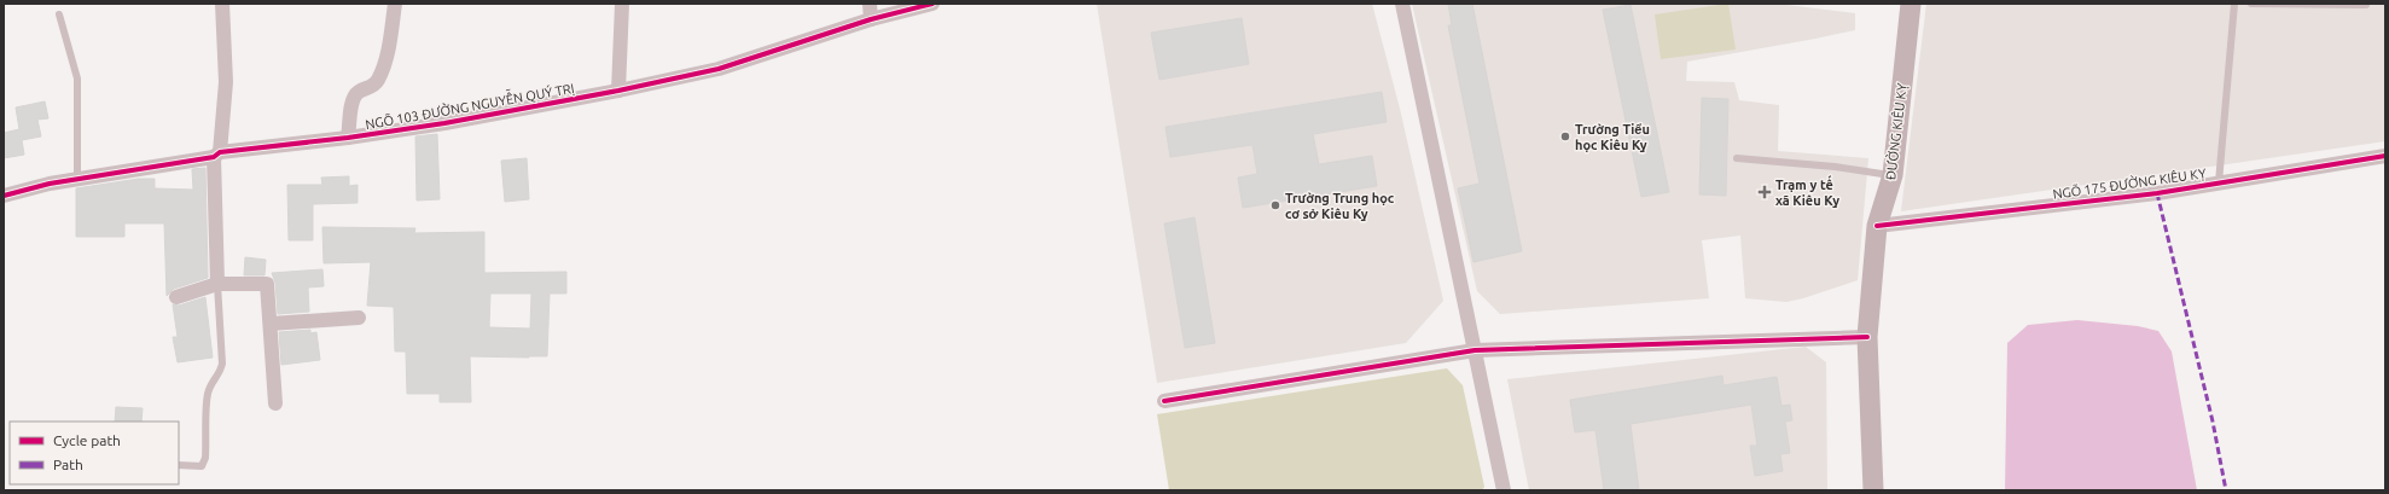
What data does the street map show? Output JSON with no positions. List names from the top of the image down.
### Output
{
  "streets": {
    "main road": ["ĐƯỜNG KIÊU KỴ"],
    "street": ["NGÕ 103 ĐƯỜNG NGUYỄN QUÝ TRỊ", "NGÕ 175 ĐƯỜNG KIÊU KỴ"]
  },
  "crossings": [
    ["ĐƯỜNG KIÊU KỴ", "NGÕ 175 ĐƯỜNG KIÊU KỴ"]
  ],
  "places": {
    "other": ["Trường Tiểu học Kiêu Kỵ", "Trường Trung học cơ sở Kiêu Kỵ"],
    "health": ["Trạm y tế xã Kiêu Kỵ"]
  },
  "legend": ["Cycle path", "Path"]
}
